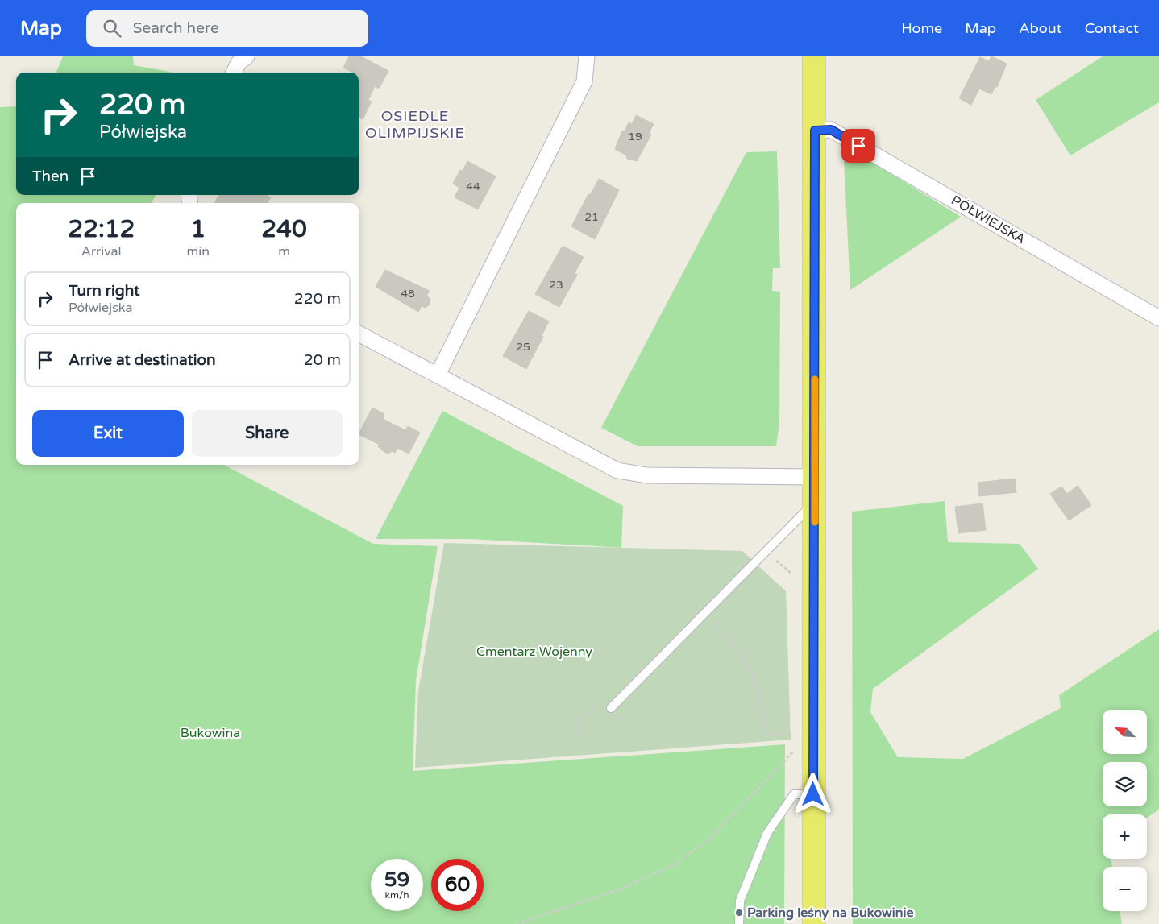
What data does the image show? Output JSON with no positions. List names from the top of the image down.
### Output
{
  "streets": {
    "street": ["PÓŁWIEJSKA"]
  },
  "districts": ["OSIEDLE OLIMPIJSKIE"],
  "parks": ["Cmentarz Wojenny", "Bukowina"],
  "places": ["Parking leśny na Bukowinie"],
  "house_numbers": [
    "19",
    "44",
    "21",
    "23",
    "48",
    "25"
  ],
  "north": "top left",
  "page": {
    "header": "Map",
    "search": "Search here",
    "nav": [
      "Home",
      "Map",
      "About",
      "Contact"
    ],
    "turn": ["220 m", "Półwiejska"],
    "then": "Then",
    "eta": [
      "22:12",
      "Arrival",
      "1",
      "min",
      "240",
      "m"
    ],
    "list": [
      {
        "name": "Turn right",
        "note": "Półwiejska",
        "value": "220 m"
      },
      {
        "name": "Arrive at destination",
        "value": "20 m"
      }
    ],
    "buttons": ["Exit", "Share"],
    "map_buttons": ["+", "−"],
    "speed": "59 km/h",
    "limit": "60"
  }
}
